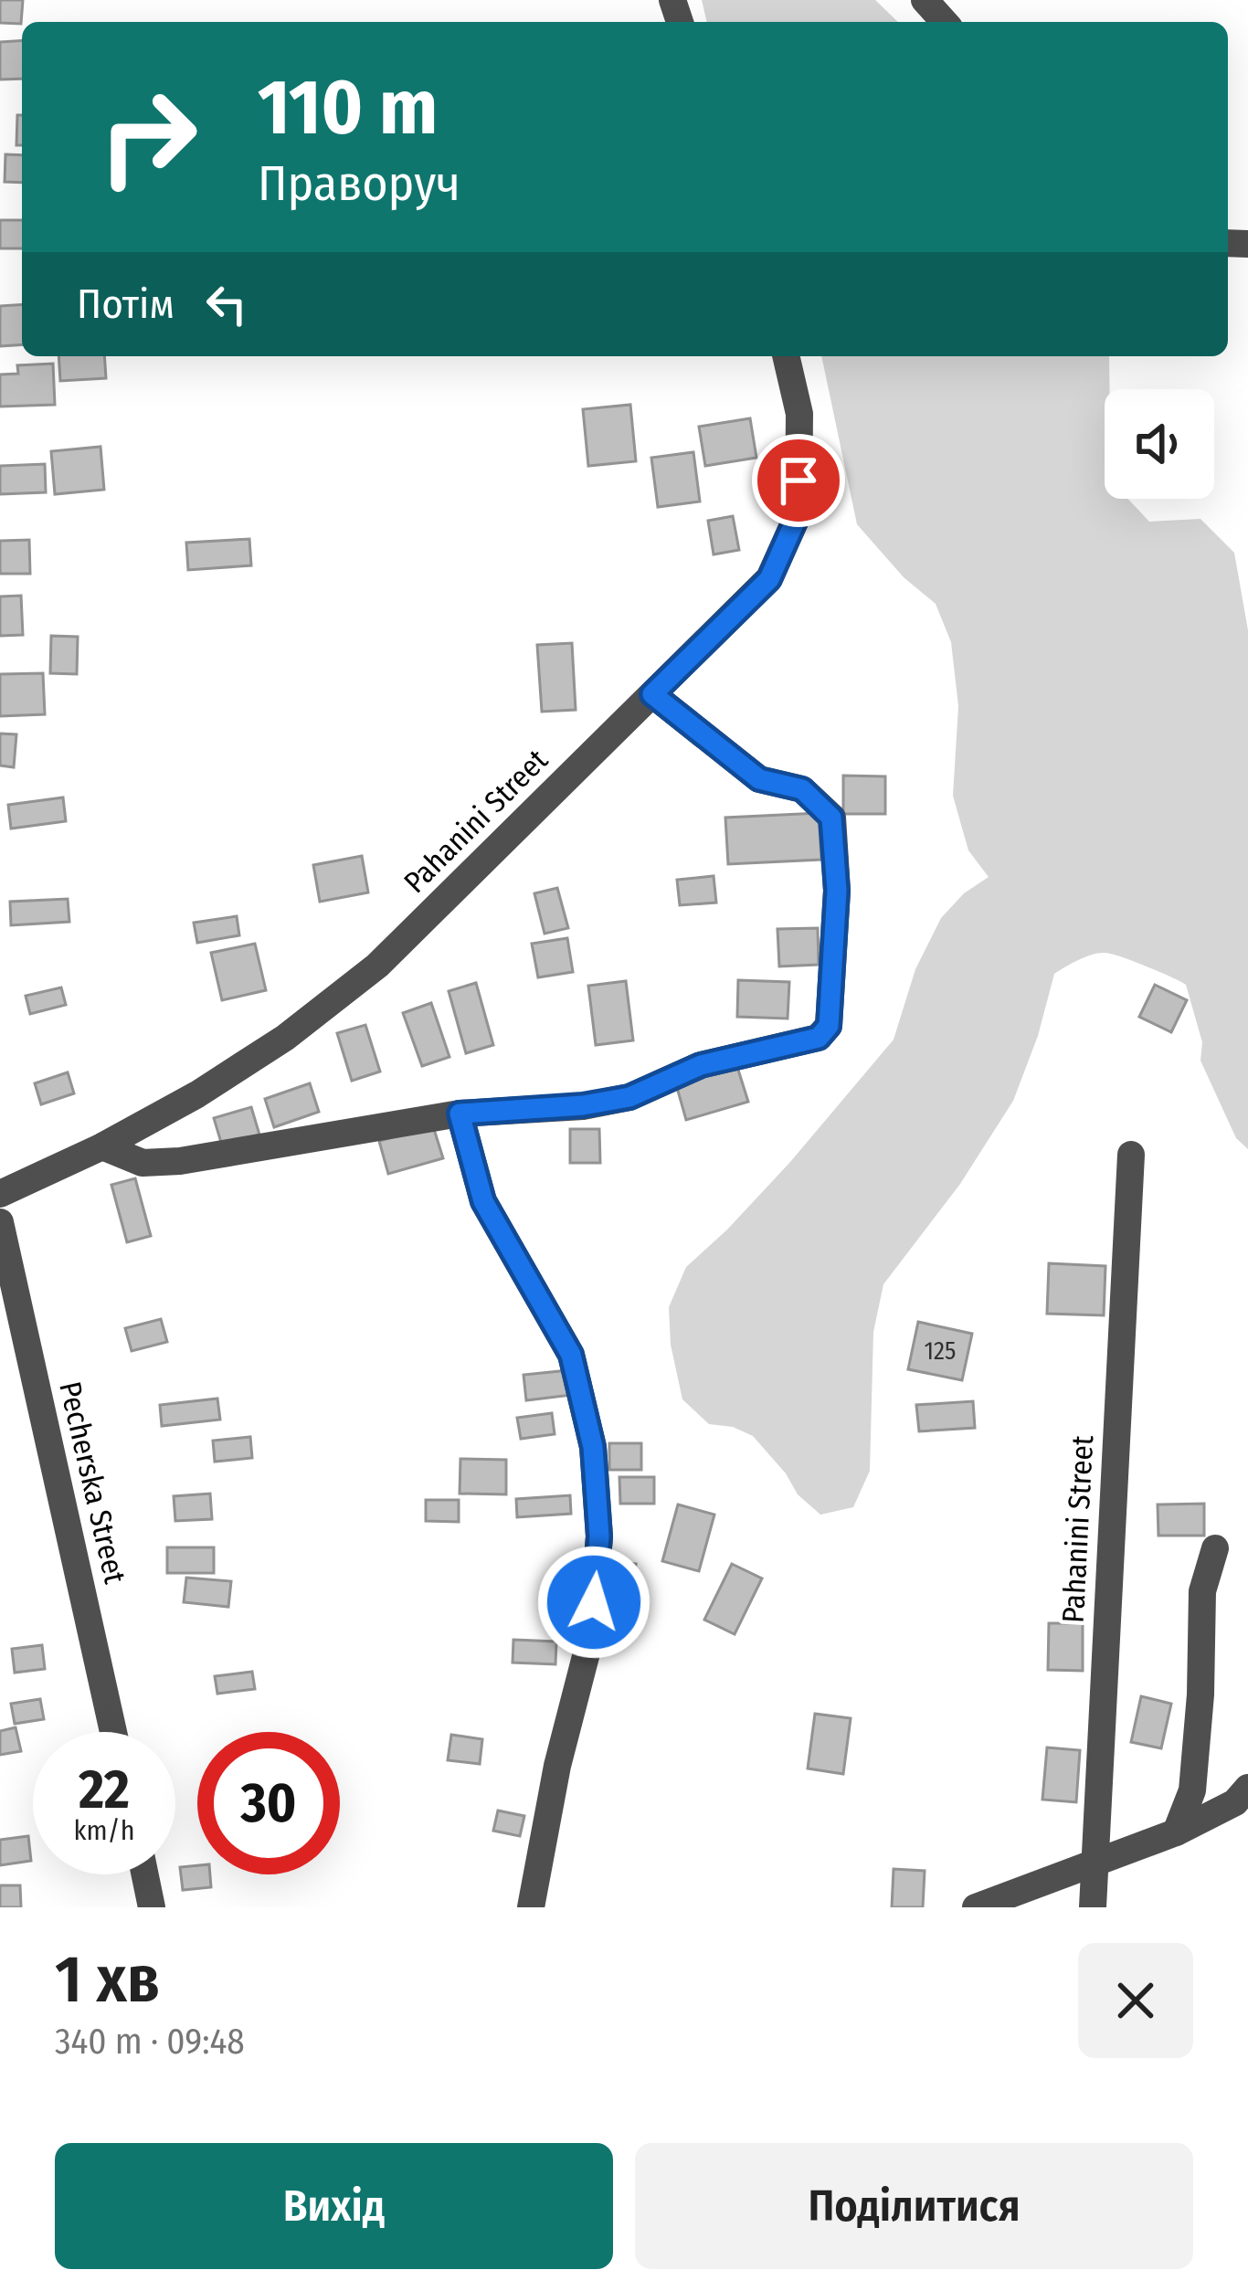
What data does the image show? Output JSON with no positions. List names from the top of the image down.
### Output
{
  "streets": {
    "street": ["Pahanini Street", "Pecherska Street"]
  },
  "house_numbers": ["125"],
  "page": {
    "turn": ["110 m", "Праворуч"],
    "then": "Потім",
    "speed": "22 km/h",
    "limit": "30",
    "heading": ["1 хв", "340 m · 09:48"],
    "buttons": ["Вихід", "Поділитися"]
  }
}
